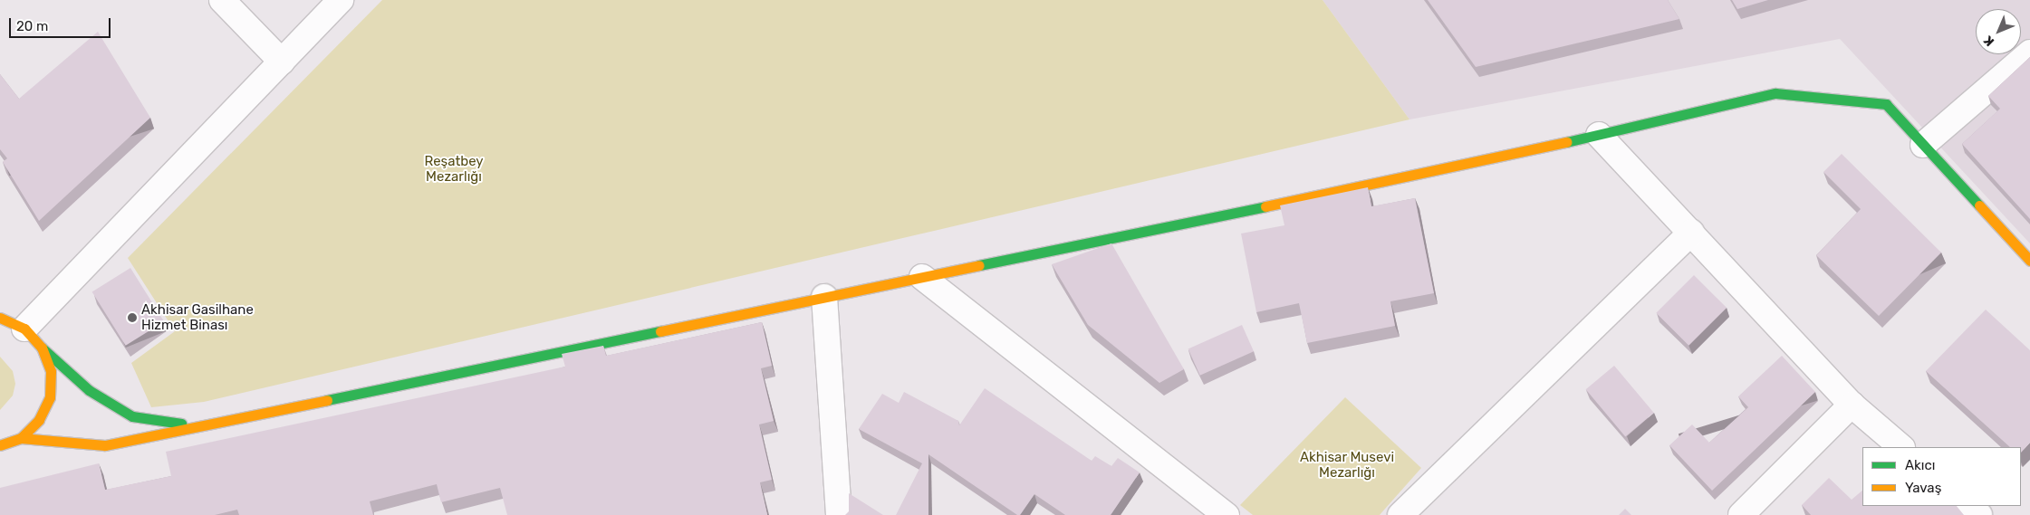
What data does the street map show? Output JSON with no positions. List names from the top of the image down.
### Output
{
  "parks": ["Reşatbey Mezarlığı", "Akhisar Musevi Mezarlığı"],
  "places": ["Akhisar Gasilhane Hizmet Binası"],
  "legend": ["Akıcı", "Yavaş"],
  "scale_bar": "20 m",
  "north": "bottom left"
}
